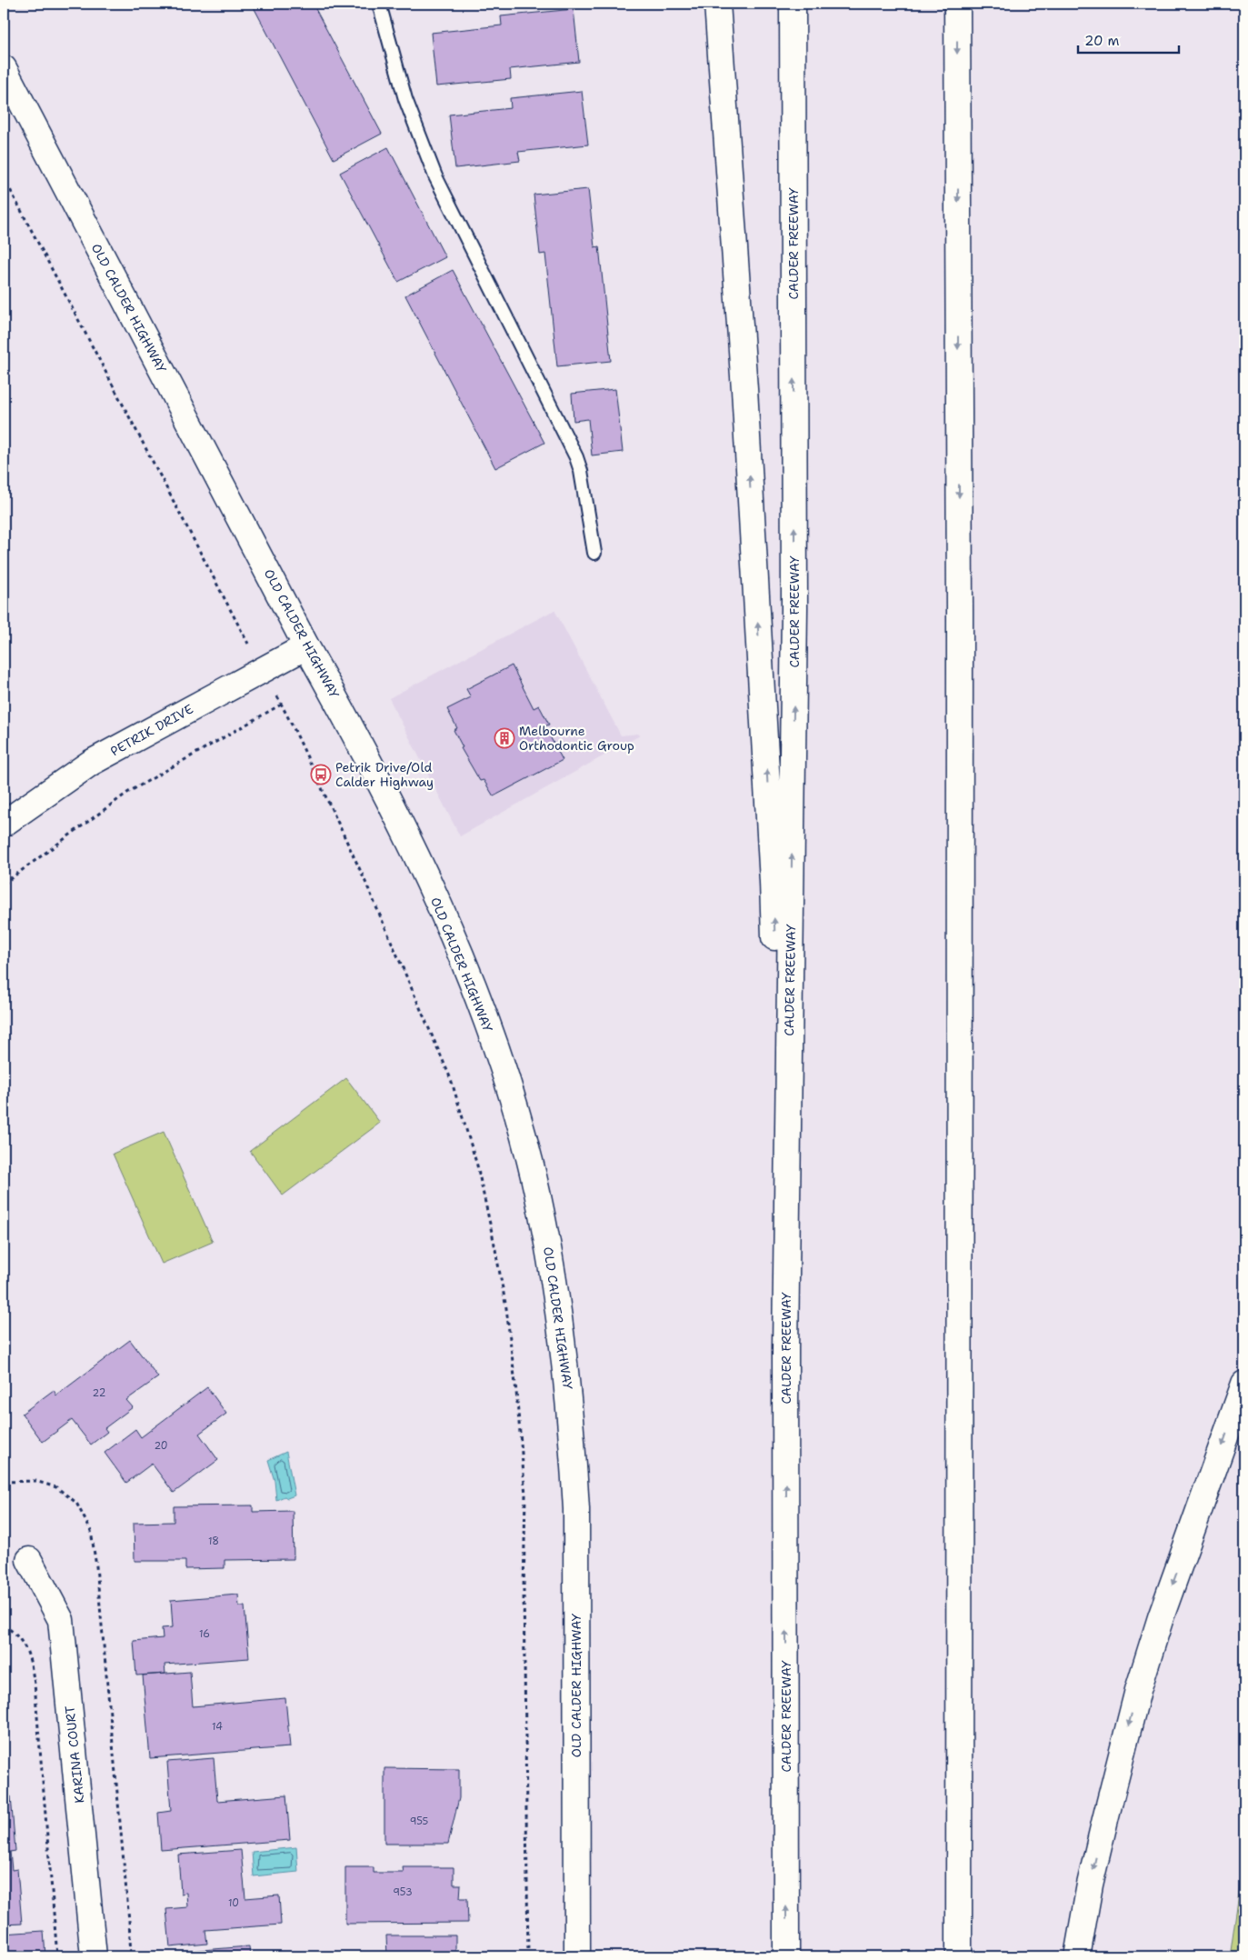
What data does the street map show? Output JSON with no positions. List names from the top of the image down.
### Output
{
  "streets": {
    "main road": [
      "CALDER FREEWAY",
      "OLD CALDER HIGHWAY",
      "PETRIK DRIVE",
      "KARINA COURT"
    ]
  },
  "crossings": [
    ["OLD CALDER HIGHWAY", "PETRIK DRIVE"]
  ],
  "places": {
    "building": ["Melbourne Orthodontic Group"],
    "bus stop": ["Petrik Drive/Old Calder Highway"]
  },
  "house_numbers": [
    "22",
    "20",
    "18",
    "16",
    "14",
    "955",
    "953",
    "10"
  ],
  "scale_bar": "20 m"
}
